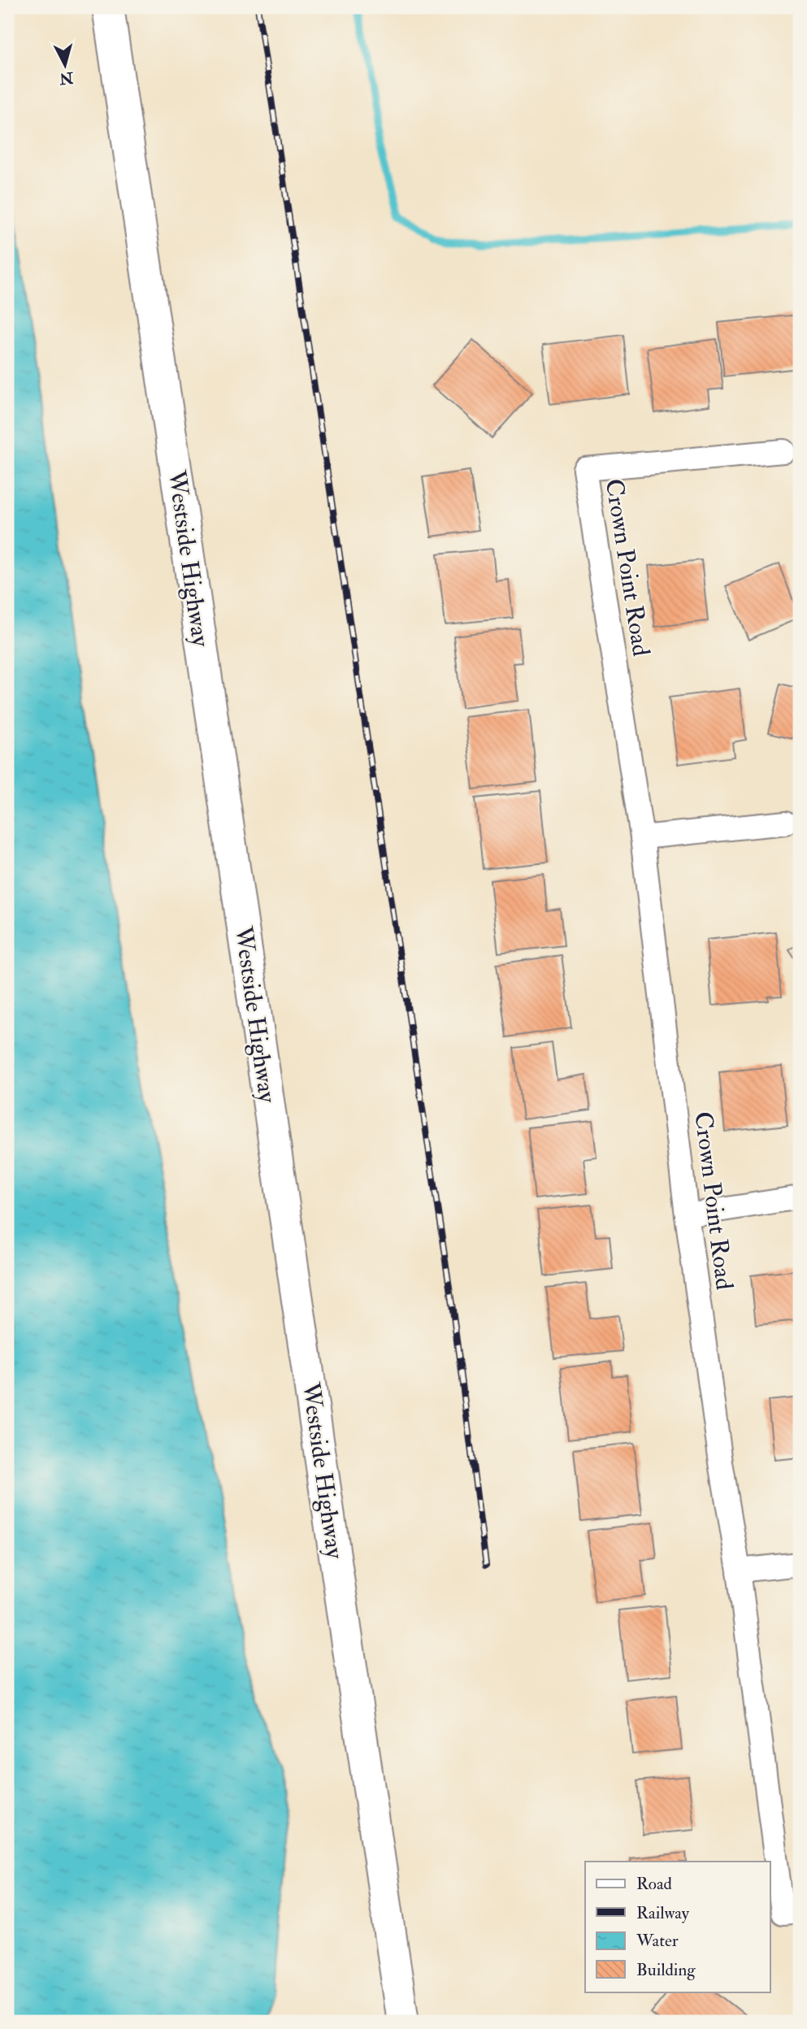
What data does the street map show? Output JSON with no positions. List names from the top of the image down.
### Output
{
  "streets": {
    "main road": ["Westside Highway"],
    "street": ["Crown Point Road"]
  },
  "legend": [
    "Road",
    "Railway",
    "Water",
    "Building"
  ],
  "north": "bottom"
}
